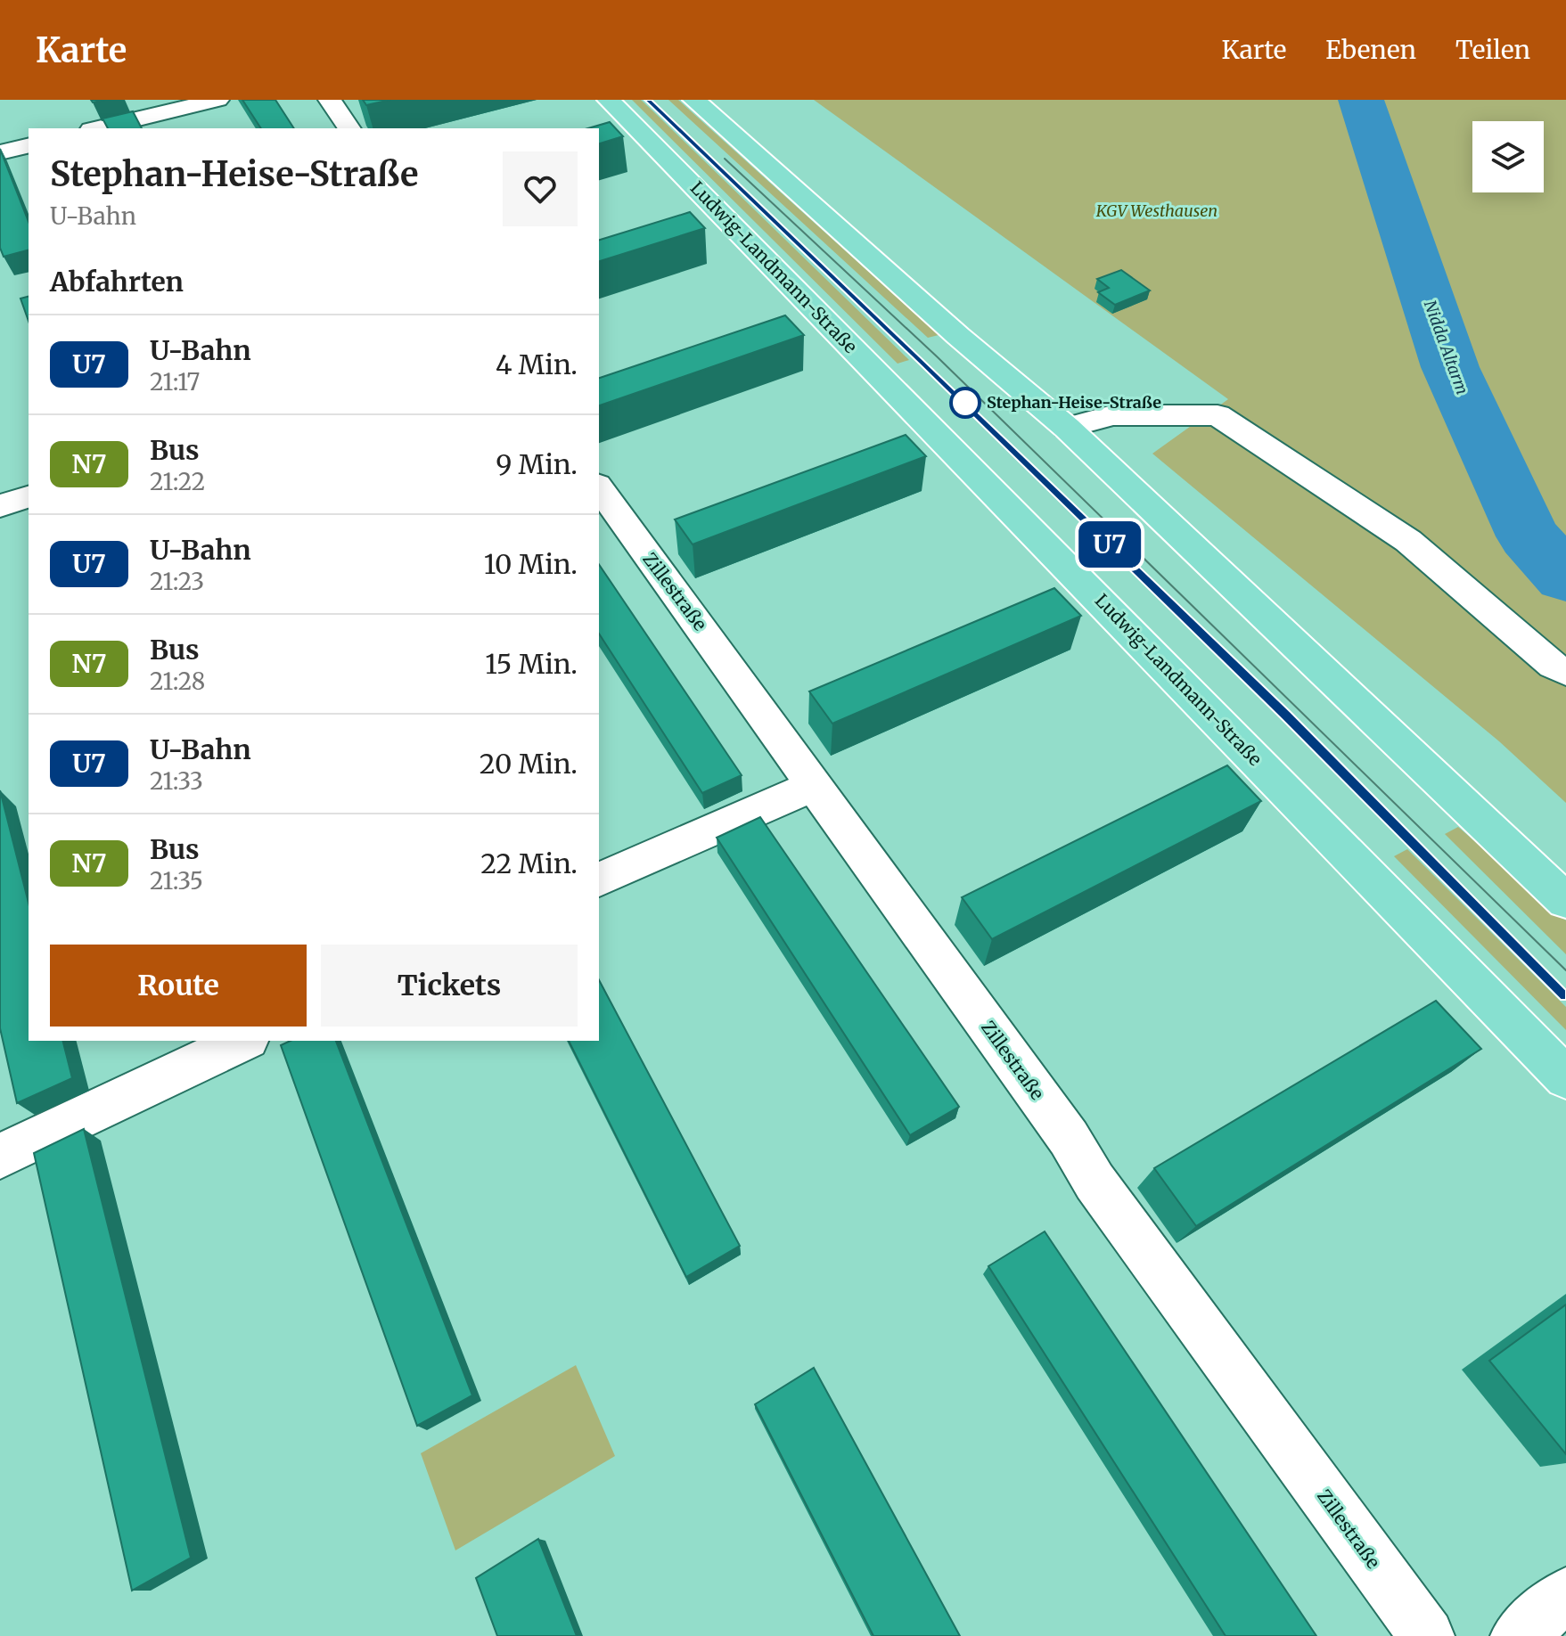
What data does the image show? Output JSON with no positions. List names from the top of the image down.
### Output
{
  "streets": {
    "main road": ["Ludwig-Landmann-Straße"],
    "street": ["Zillestraße"]
  },
  "water": ["Nidda Altarm"],
  "parks": ["KGV Westhausen"],
  "places": ["Stephan-Heise-Straße"],
  "lines": ["metro line U7"],
  "page": {
    "header": "Karte",
    "nav": ["Karte", "Ebenen", "Teilen"],
    "on_map": "U7",
    "heading": [
      ["Stephan-Heise-Straße", "U-Bahn"],
      "Abfahrten"
    ],
    "list": [
      {
        "mark": "U7",
        "name": "U-Bahn",
        "note": "21:17",
        "value": "4 Min."
      },
      {
        "mark": "N7",
        "name": "Bus",
        "note": "21:22",
        "value": "9 Min."
      },
      {
        "mark": "U7",
        "name": "U-Bahn",
        "note": "21:23",
        "value": "10 Min."
      },
      {
        "mark": "N7",
        "name": "Bus",
        "note": "21:28",
        "value": "15 Min."
      },
      {
        "mark": "U7",
        "name": "U-Bahn",
        "note": "21:33",
        "value": "20 Min."
      },
      {
        "mark": "N7",
        "name": "Bus",
        "note": "21:35",
        "value": "22 Min."
      }
    ],
    "buttons": ["Route", "Tickets"]
  }
}
